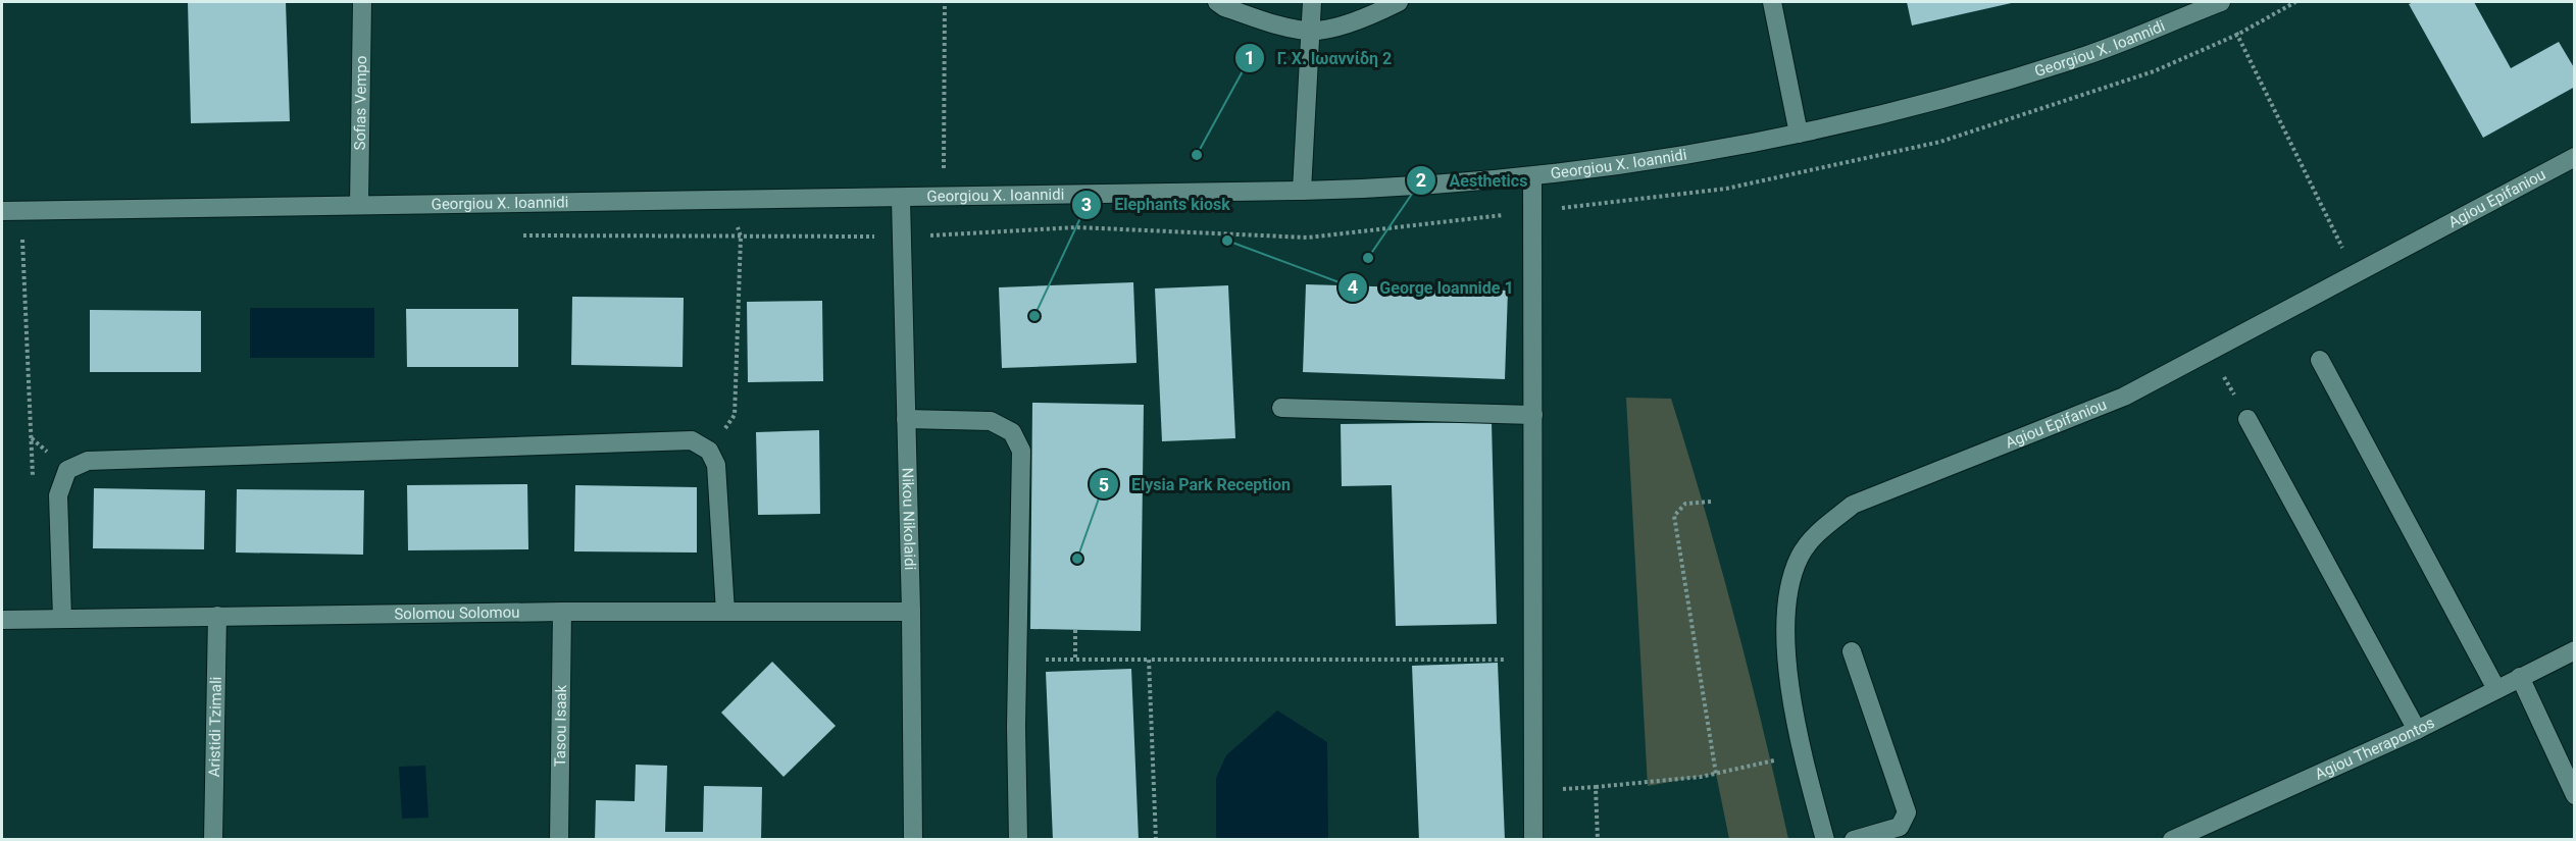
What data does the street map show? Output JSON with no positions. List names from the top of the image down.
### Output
{
  "streets": {
    "street": [
      "Georgiou X. Ioannidi",
      "Sofias Vempo",
      "Agiou Epifaniou",
      "Nikou Nikolaidi",
      "Solomou Solomou",
      "Tasou Isaak",
      "Aristidi Tzimali",
      "Agiou Therapontos"
    ]
  },
  "crossings": [
    ["Georgiou X. Ioannidi", "Sofias Vempo"],
    ["Georgiou X. Ioannidi", "Nikou Nikolaidi"],
    ["Nikou Nikolaidi", "Solomou Solomou"],
    ["Solomou Solomou", "Tasou Isaak"],
    ["Solomou Solomou", "Aristidi Tzimali"]
  ],
  "places": [
    "Γ. Χ. Ιωαννίδη 2",
    "George Ioannide 1",
    "Aesthetics",
    "Elephants kiosk",
    "Elysia Park Reception"
  ]
}
